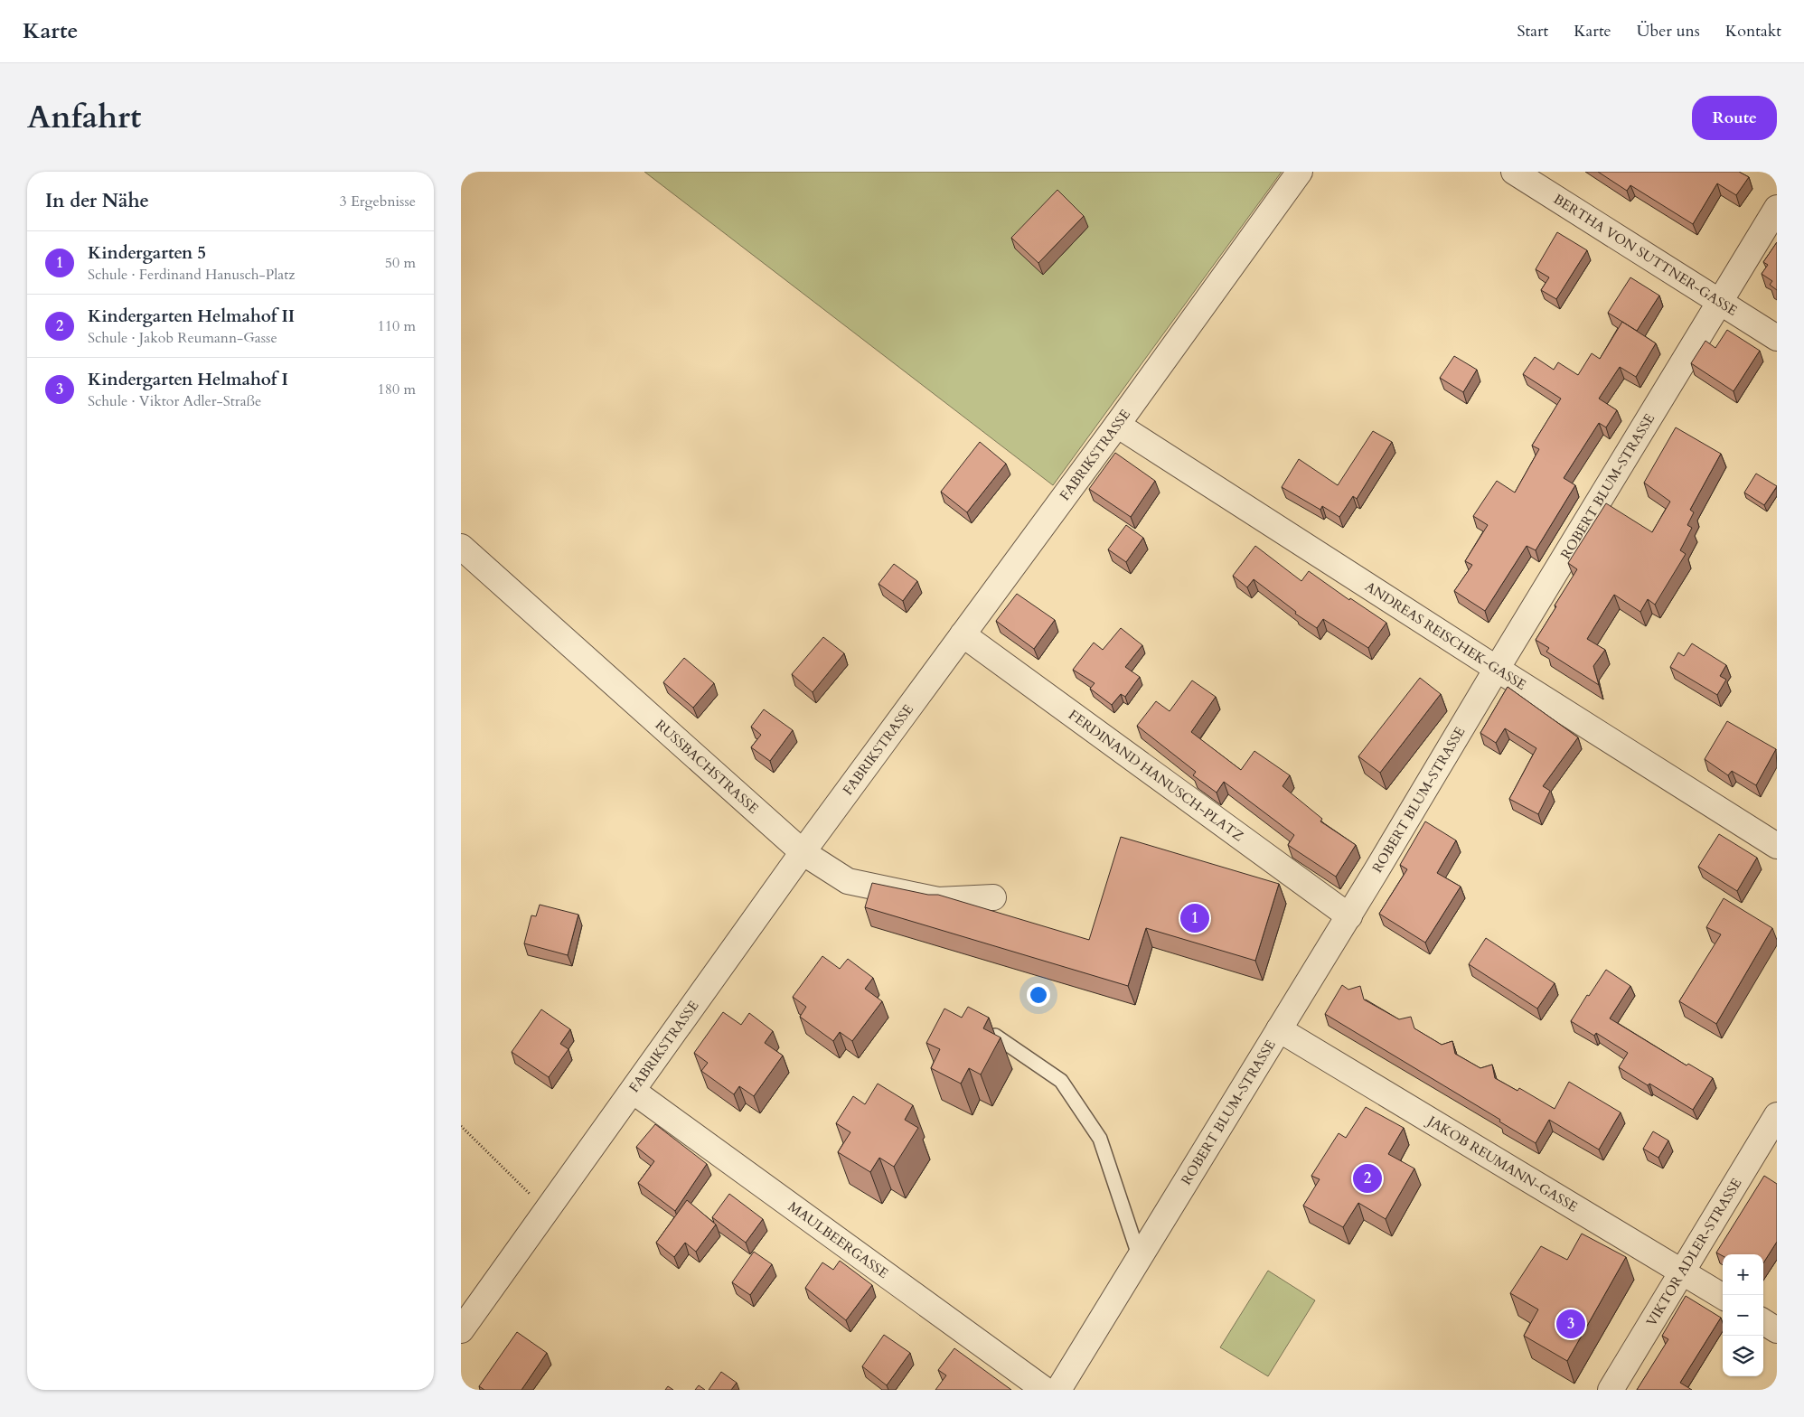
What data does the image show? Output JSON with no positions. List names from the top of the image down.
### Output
{
  "streets": {
    "street": [
      "BERTHA VON SUTTNER-GASSE",
      "FABRIKSTRASSE",
      "ROBERT BLUM-STRASSE",
      "ANDREAS REISCHEK-GASSE",
      "RUSSBACHSTRASSE",
      "FERDINAND HANUSCH-PLATZ",
      "JAKOB REUMANN-GASSE",
      "MAULBEERGASSE",
      "VIKTOR ADLER-STRASSE"
    ]
  },
  "crossings": [
    ["BERTHA VON SUTTNER-GASSE", "ROBERT BLUM-STRASSE"],
    ["FABRIKSTRASSE", "ANDREAS REISCHEK-GASSE"],
    ["FABRIKSTRASSE", "RUSSBACHSTRASSE"],
    ["FABRIKSTRASSE", "FERDINAND HANUSCH-PLATZ"],
    ["FABRIKSTRASSE", "MAULBEERGASSE"],
    ["ROBERT BLUM-STRASSE", "ANDREAS REISCHEK-GASSE"],
    ["ROBERT BLUM-STRASSE", "FERDINAND HANUSCH-PLATZ"],
    ["ROBERT BLUM-STRASSE", "JAKOB REUMANN-GASSE"],
    ["JAKOB REUMANN-GASSE", "VIKTOR ADLER-STRASSE"]
  ],
  "page": {
    "header": "Karte",
    "nav": [
      "Start",
      "Karte",
      "Über uns",
      "Kontakt"
    ],
    "title": "Anfahrt",
    "buttons": "Route",
    "heading": ["In der Nähe", "3 Ergebnisse"],
    "list": [
      {
        "mark": "1",
        "name": "Kindergarten 5",
        "note": "Schule · Ferdinand Hanusch-Platz",
        "value": "50 m"
      },
      {
        "mark": "2",
        "name": "Kindergarten Helmahof II",
        "note": "Schule · Jakob Reumann-Gasse",
        "value": "110 m"
      },
      {
        "mark": "3",
        "name": "Kindergarten Helmahof I",
        "note": "Schule · Viktor Adler-Straße",
        "value": "180 m"
      }
    ],
    "pins": ["1", "2", "3"],
    "map_buttons": ["+", "−"]
  }
}
